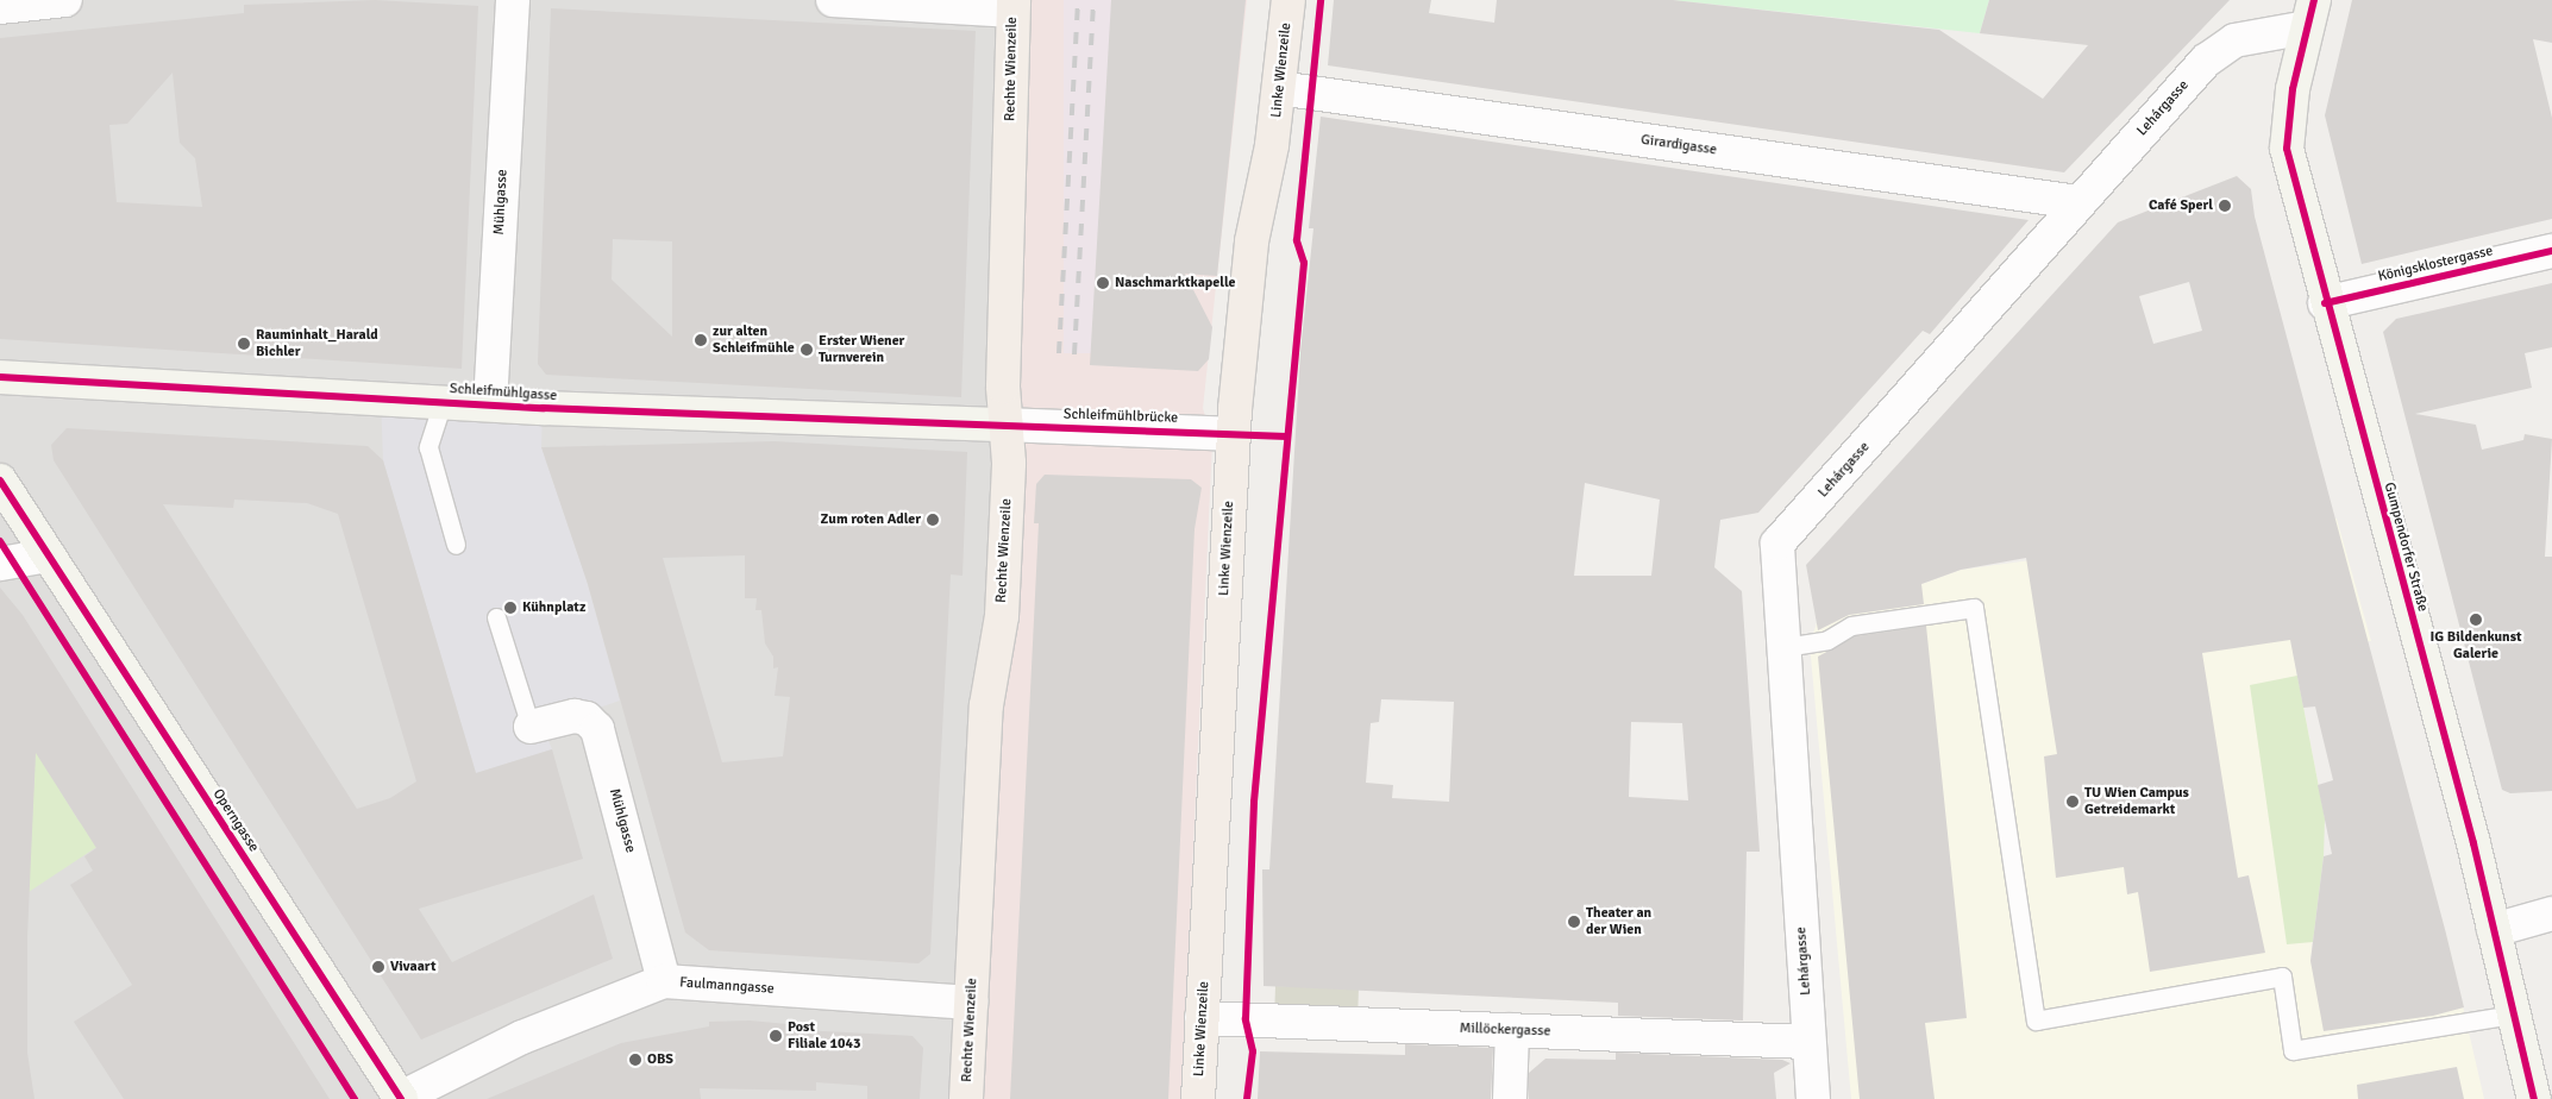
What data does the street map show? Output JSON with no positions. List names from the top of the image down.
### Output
{
  "streets": {
    "main road": ["Rechte Wienzeile", "Linke Wienzeile"],
    "street": [
      "Lehárgasse",
      "Girardigasse",
      "Mühlgasse",
      "Königsklostergasse",
      "Schleifmühlgasse",
      "Schleifmühlbrücke",
      "Gumpendorfer Straße",
      "Operngasse",
      "Faulmanngasse",
      "Millöckergasse"
    ]
  },
  "crossings": [
    ["Rechte Wienzeile", "Schleifmühlgasse"],
    ["Rechte Wienzeile", "Schleifmühlbrücke"],
    ["Rechte Wienzeile", "Faulmanngasse"],
    ["Linke Wienzeile", "Girardigasse"],
    ["Linke Wienzeile", "Schleifmühlbrücke"],
    ["Linke Wienzeile", "Millöckergasse"],
    ["Lehárgasse", "Girardigasse"],
    ["Lehárgasse", "Gumpendorfer Straße"],
    ["Lehárgasse", "Millöckergasse"],
    ["Mühlgasse", "Schleifmühlgasse"],
    ["Mühlgasse", "Faulmanngasse"],
    ["Königsklostergasse", "Gumpendorfer Straße"],
    ["Schleifmühlgasse", "Schleifmühlbrücke"],
    ["Operngasse", "Faulmanngasse"]
  ],
  "places": [
    "Café Sperl",
    "Naschmarktkapelle",
    "zur alten Schleifmühle",
    "Rauminhalt_Harald Bichler",
    "Erster Wiener Turnverein",
    "Zum roten Adler",
    "Kühnplatz",
    "IG Bildenkunst Galerie",
    "TU Wien Campus Getreidemarkt",
    "Theater an der Wien",
    "Vivaart",
    "Post Filiale 1043",
    "OBS"
  ]
}
